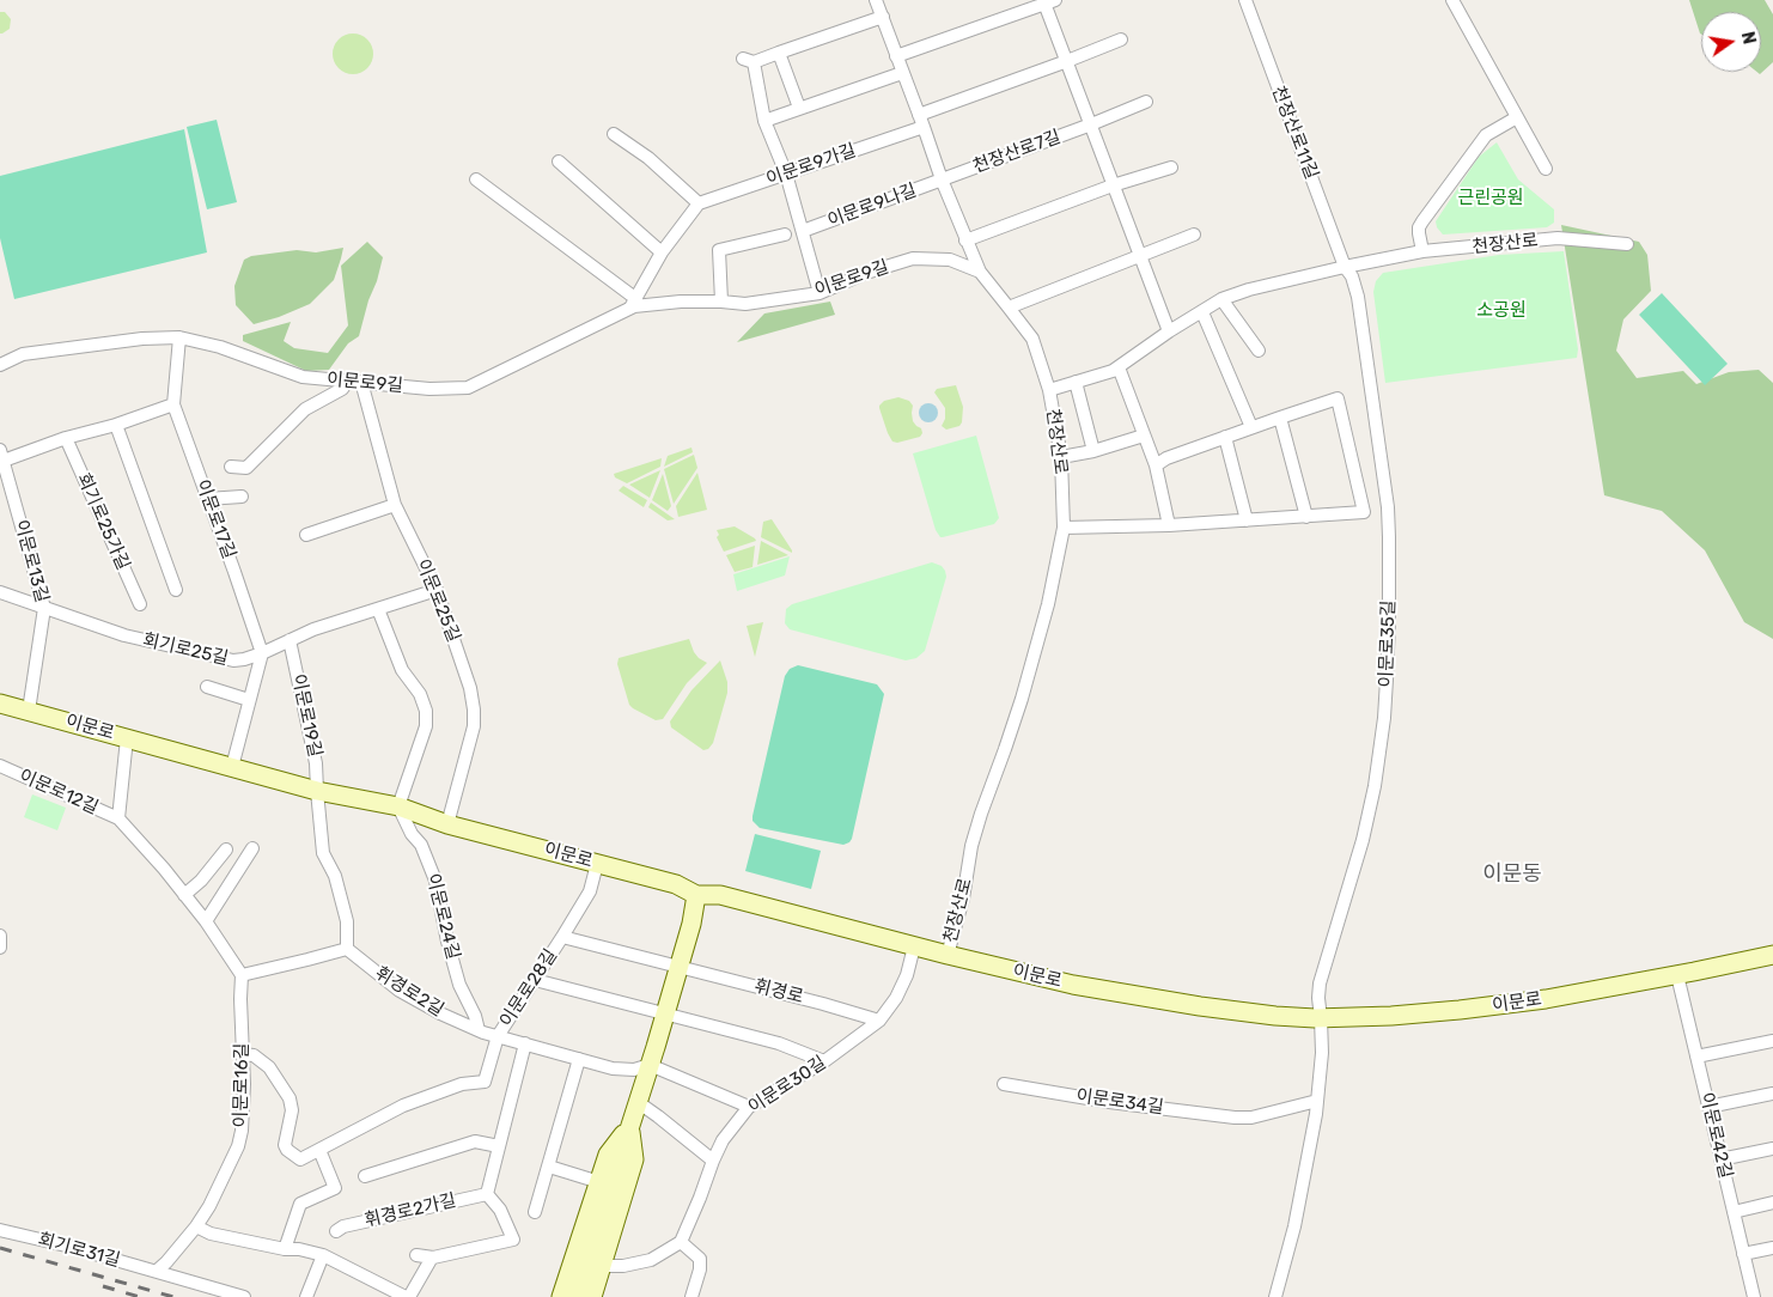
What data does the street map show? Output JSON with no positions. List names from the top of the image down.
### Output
{
  "streets": {
    "main road": ["이문로"],
    "street": [
      "천장산로11길",
      "천장산로7길",
      "이문로9가길",
      "이문로9나길",
      "천장산로",
      "이문로9길",
      "이문로17길",
      "회기로25가길",
      "이문로13길",
      "이문로25길",
      "이문로35길",
      "회기로25길",
      "이문로19길",
      "이문로12길",
      "이문로24길",
      "이문로28길",
      "휘경로2길",
      "휘경로",
      "이문로16길",
      "이문로30길",
      "이문로34길",
      "이문로42길",
      "휘경로2가길",
      "회기로31길"
    ]
  },
  "crossings": [
    ["천장산로11길", "천장산로"],
    ["천장산로11길", "이문로35길"],
    ["천장산로7길", "이문로9나길"],
    ["이문로9가길", "이문로9나길"],
    ["이문로9나길", "이문로9길"],
    ["천장산로", "이문로35길"],
    ["천장산로", "이문로"],
    ["이문로9길", "이문로17길"],
    ["이문로9길", "이문로25길"],
    ["이문로17길", "회기로25길"],
    ["이문로13길", "회기로25길"],
    ["이문로13길", "이문로"],
    ["이문로25길", "회기로25길"],
    ["이문로25길", "이문로"],
    ["이문로35길", "이문로"],
    ["이문로35길", "이문로34길"],
    ["회기로25길", "이문로19길"],
    ["이문로19길", "이문로"],
    ["이문로", "이문로24길"],
    ["이문로", "이문로28길"],
    ["이문로", "이문로30길"],
    ["이문로", "이문로42길"],
    ["이문로24길", "휘경로2길"],
    ["이문로28길", "휘경로2길"],
    ["이문로28길", "휘경로"],
    ["이문로28길", "이문로16길"],
    ["휘경로", "이문로30길"],
    ["이문로16길", "회기로31길"]
  ],
  "districts": ["이문동"],
  "parks": ["근린공원", "소공원"],
  "north": "right"
}
